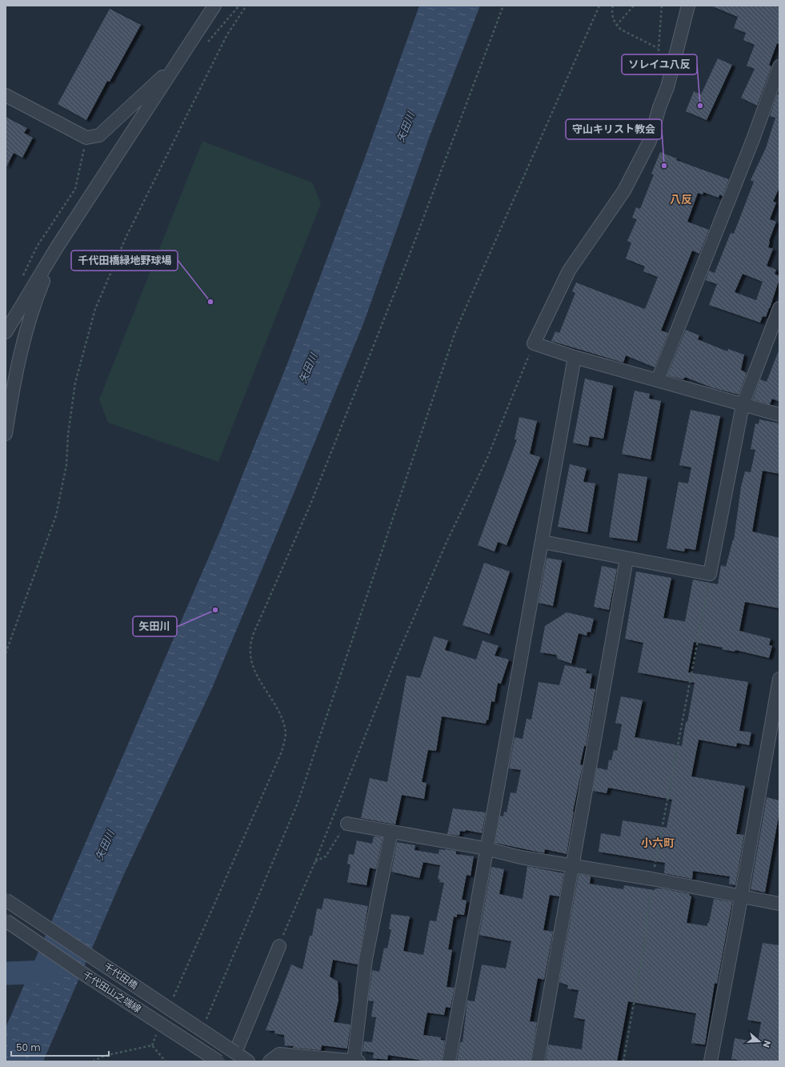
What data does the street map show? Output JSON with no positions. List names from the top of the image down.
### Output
{
  "streets": {
    "street": ["千代田橋", "千代田山之端線"]
  },
  "districts": ["八反", "小六町"],
  "water": ["矢田川"],
  "places": [
    "ソレイユ八反",
    "守山キリスト教会",
    "千代田橋緑地野球場",
    "矢田川"
  ],
  "scale_bar": "50 m",
  "north": "right"
}
